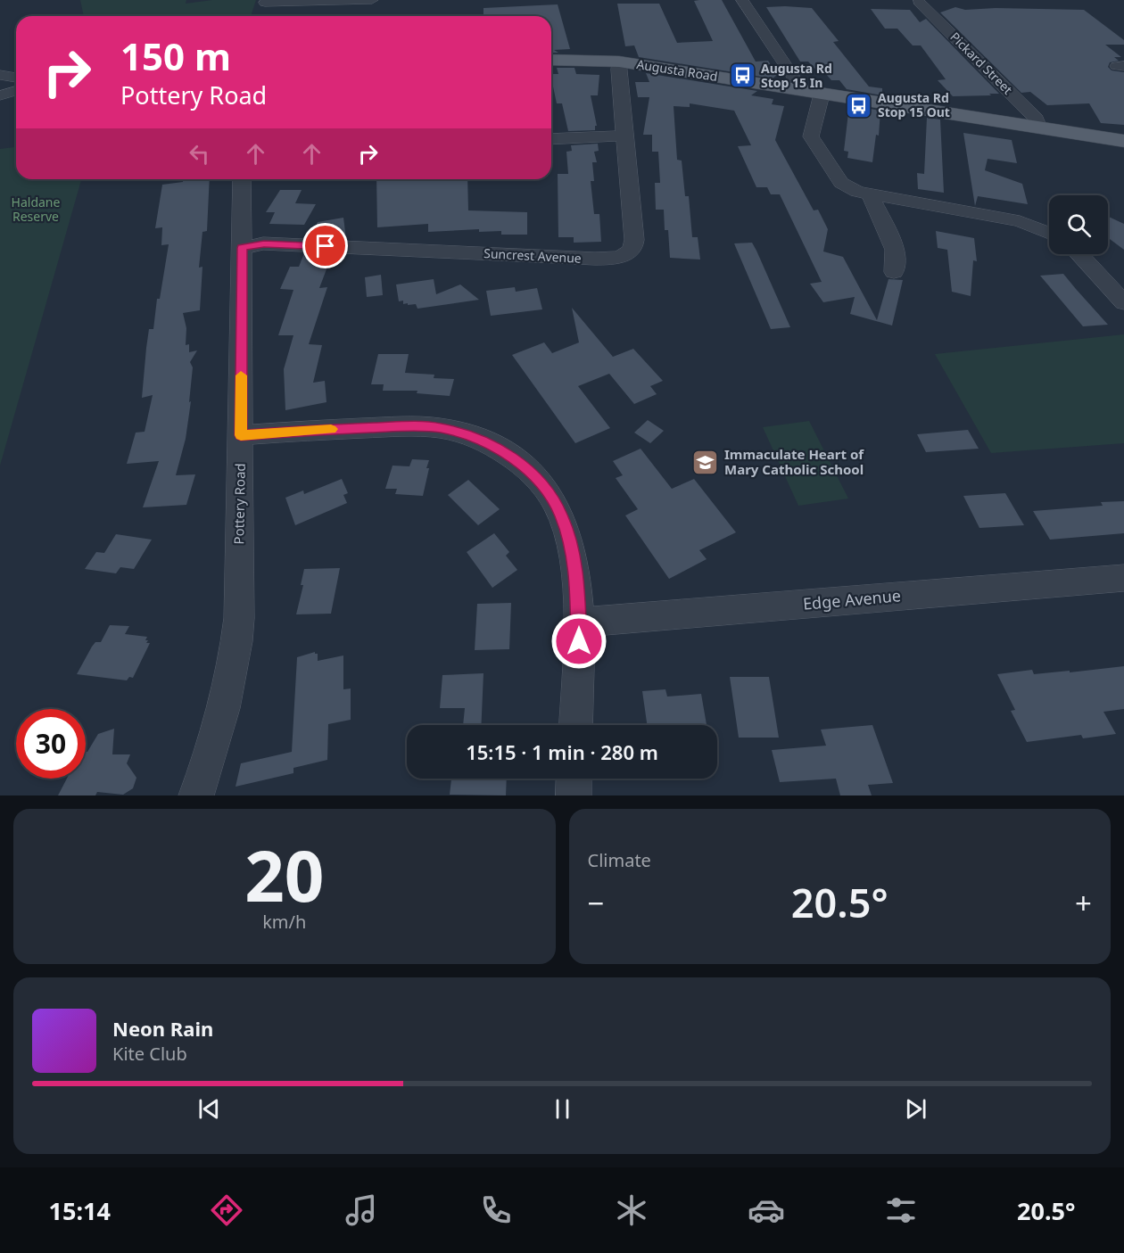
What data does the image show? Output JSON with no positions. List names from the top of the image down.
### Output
{
  "streets": {
    "main road": ["Augusta Road"],
    "street": [
      "Pickard Street",
      "Suncrest Avenue",
      "Pottery Road",
      "Edge Avenue"
    ]
  },
  "crossings": [
    ["Pickard Street", "Augusta Road"],
    ["Augusta Road", "Suncrest Avenue"],
    ["Suncrest Avenue", "Pottery Road"]
  ],
  "parks": ["Haldane Reserve"],
  "places": {
    "bus stop": ["Augusta Rd Stop 15 In", "Augusta Rd Stop 15 Out"],
    "school or university": ["Immaculate Heart of Mary Catholic School"]
  },
  "page": {
    "turn": ["150 m", "Pottery Road"],
    "limit": "30",
    "trip": "15:15 · 1 min · 280 m",
    "tile": [
      ["20", "km/h"],
      "Climate"
    ],
    "heat": ["−", "20.5°", "+"],
    "song": ["Neon Rain", "Kite Club"],
    "tabs": ["15:14", "20.5°"]
  }
}
